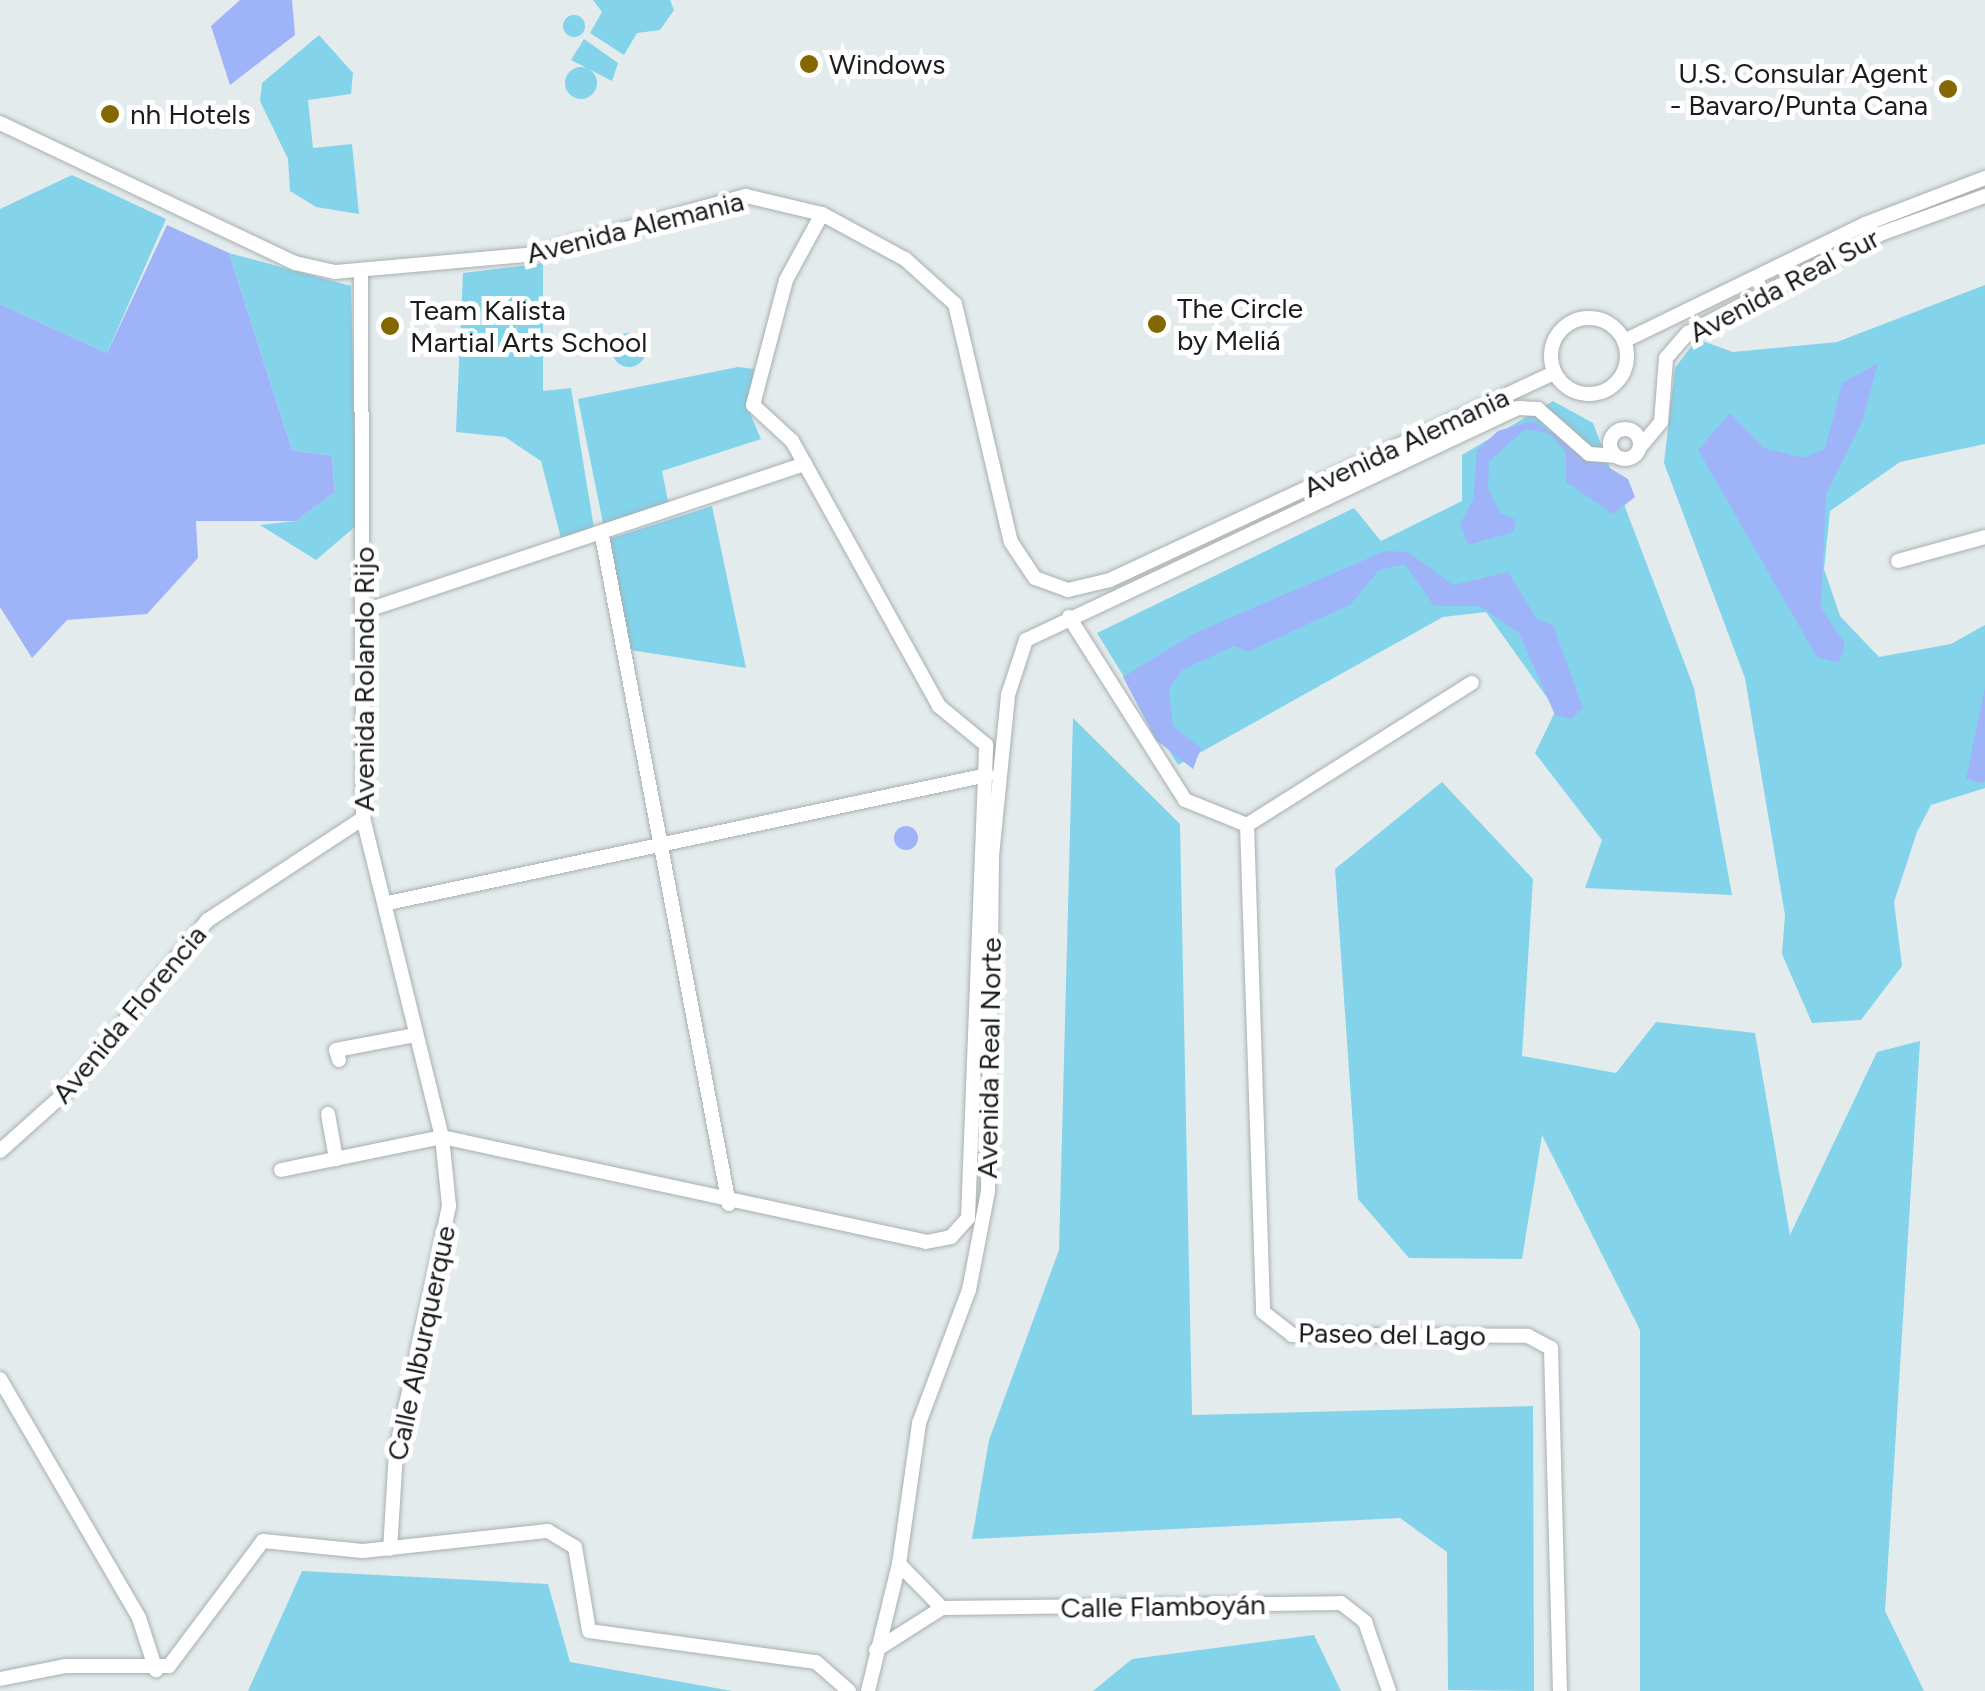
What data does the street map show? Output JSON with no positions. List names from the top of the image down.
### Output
{
  "streets": {
    "street": [
      "Avenida Alemania",
      "Avenida Real Sur",
      "Avenida Rolando Rijo",
      "Avenida Florencia",
      "Avenida Real Norte",
      "Paseo del Lago",
      "Calle Alburquerque",
      "Calle Flamboyán"
    ]
  },
  "crossings": [
    ["Avenida Alemania", "Avenida Rolando Rijo"],
    ["Avenida Rolando Rijo", "Avenida Florencia"],
    ["Avenida Rolando Rijo", "Calle Alburquerque"]
  ],
  "places": [
    "Windows",
    "U.S. Consular Agent - Bavaro/Punta Cana",
    "nh Hotels",
    "The Circle by Meliá",
    "Team Kalista Martial Arts School"
  ]
}
